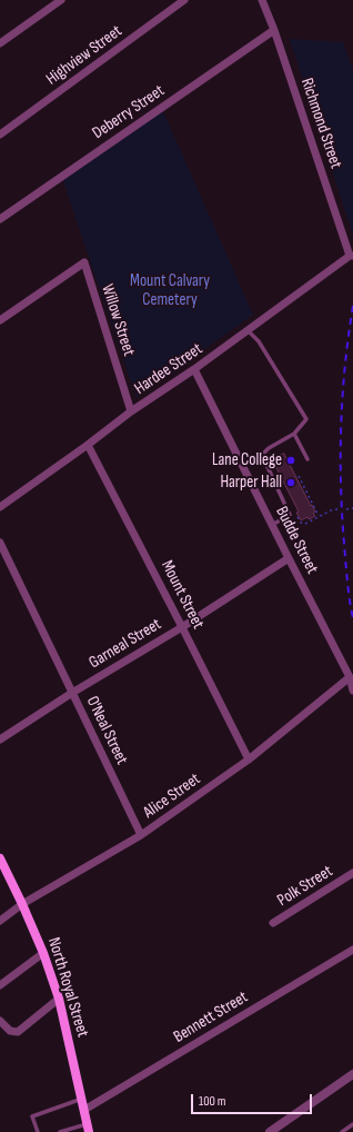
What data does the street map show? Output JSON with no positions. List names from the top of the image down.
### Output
{
  "streets": {
    "main road": ["North Royal Street"],
    "street": [
      "Highview Street",
      "Deberry Street",
      "Richmond Street",
      "Willow Street",
      "Hardee Street",
      "Budde Street",
      "Mount Street",
      "Garneal Street",
      "O'Neal Street",
      "Alice Street",
      "Polk Street",
      "Bennett Street"
    ]
  },
  "crossings": [
    ["Deberry Street", "Richmond Street"],
    ["Richmond Street", "Hardee Street"],
    ["Willow Street", "Hardee Street"],
    ["Hardee Street", "Budde Street"],
    ["Hardee Street", "Mount Street"],
    ["Budde Street", "Garneal Street"],
    ["Budde Street", "Alice Street"],
    ["Mount Street", "Garneal Street"],
    ["Mount Street", "Alice Street"],
    ["Garneal Street", "O'Neal Street"],
    ["O'Neal Street", "Alice Street"],
    ["Alice Street", "North Royal Street"],
    ["North Royal Street", "Bennett Street"]
  ],
  "parks": ["Mount Calvary Cemetery"],
  "places": ["Lane College", "Harper Hall"],
  "scale_bar": "100 m"
}
